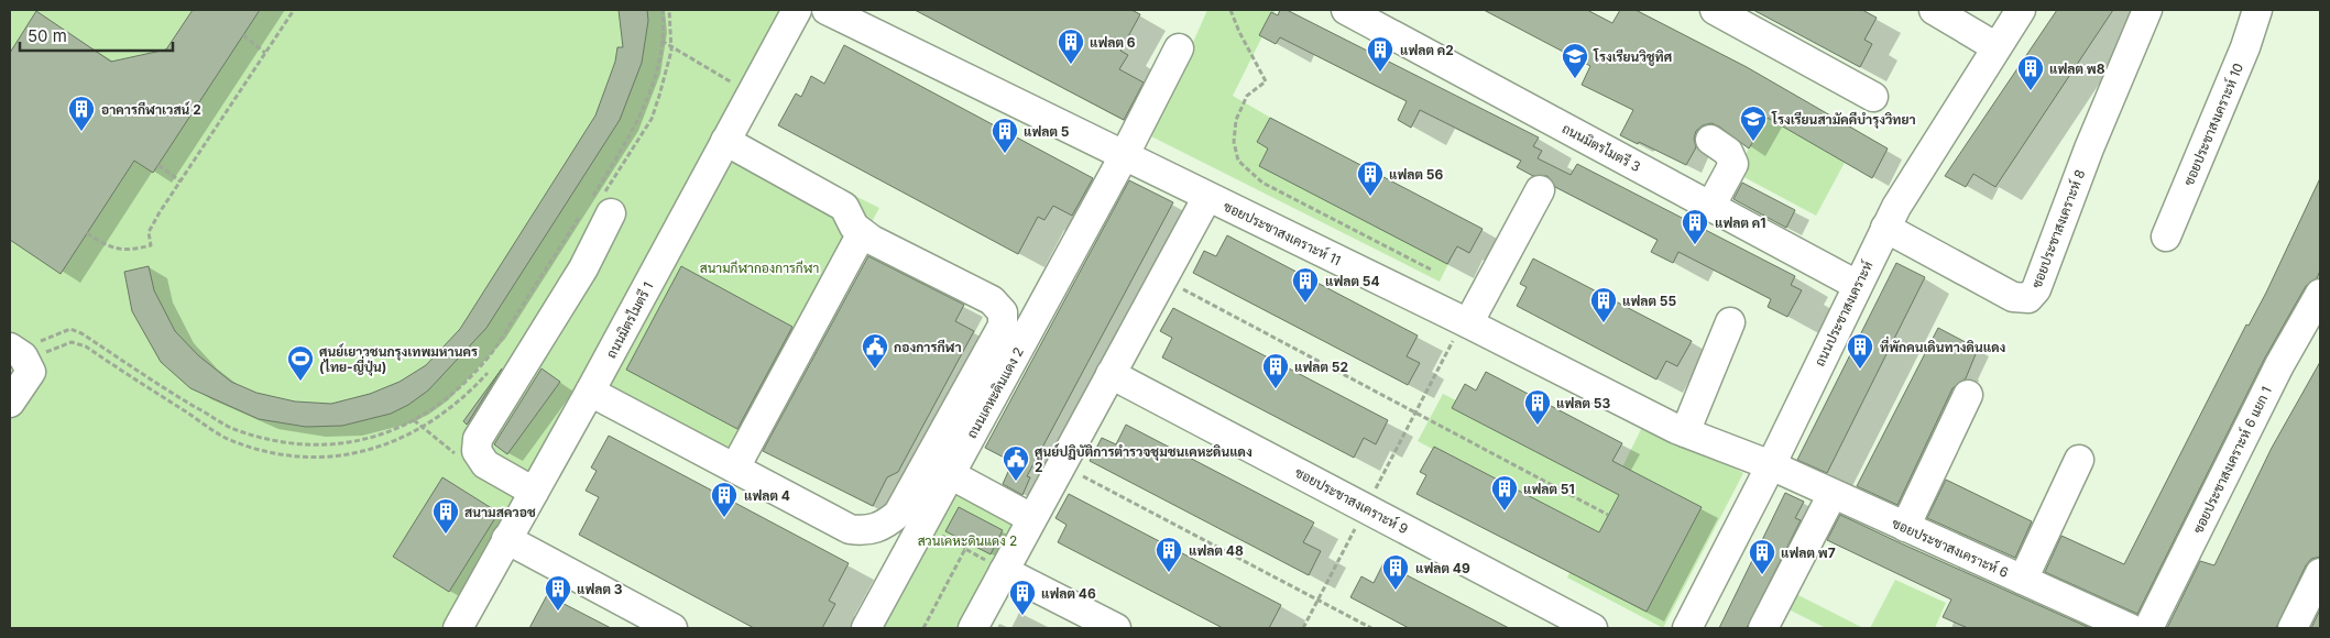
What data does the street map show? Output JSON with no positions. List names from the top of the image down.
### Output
{
  "streets": {
    "street": [
      "ซอยประชาสงเคราะห์ 10",
      "ถนนมิตรไมตรี 3",
      "ซอยประชาสงเคราะห์ 8",
      "ซอยประชาสงเคราะห์ 11",
      "ถนนประชาสงเคราะห์",
      "ถนนมิตรไมตรี 1",
      "ถนนเคหะดินแดง 2",
      "ซอยประชาสงเคราะห์ 6 แยก 1",
      "ซอยประชาสงเคราะห์ 9",
      "ซอยประชาสงเคราะห์ 6"
    ]
  },
  "crossings": [
    ["ถนนมิตรไมตรี 3", "ถนนประชาสงเคราะห์"],
    ["ซอยประชาสงเคราะห์ 8", "ถนนประชาสงเคราะห์"],
    ["ซอยประชาสงเคราะห์ 11", "ถนนประชาสงเคราะห์"],
    ["ซอยประชาสงเคราะห์ 11", "ถนนเคหะดินแดง 2"],
    ["ซอยประชาสงเคราะห์ 11", "ซอยประชาสงเคราะห์ 6"],
    ["ถนนประชาสงเคราะห์", "ซอยประชาสงเคราะห์ 6"]
  ],
  "parks": ["สนามกีฬากองการกีฬา", "สวนเคหะดินแดง 2"],
  "places": {
    "building": [
      "แฟลต 6",
      "แฟลต ค2",
      "แฟลต พ8",
      "อาคารกีฬาเวสน์ 2",
      "แฟลต 5",
      "แฟลต 56",
      "แฟลต ค1",
      "แฟลต 54",
      "แฟลต 55",
      "ที่พักคนเดินทางดินแดง",
      "แฟลต 52",
      "แฟลต 53",
      "แฟลต 51",
      "แฟลต 4",
      "สนามสควอช",
      "แฟลต 48",
      "แฟลต พ7",
      "แฟลต 49",
      "แฟลต 3",
      "แฟลต 46"
    ],
    "school or university": ["โรงเรียนวิชูทิศ", "โรงเรียนสามัคคีบํารุงวิทยา"],
    "public building": ["กองการกีฬา", "ศูนย์ปฏิบัติการตำรวจชุมชนเคหะดินแดง 2"],
    "sports": ["ศูนย์เยาวชนกรุงเทพมหานคร (ไทย-ญี่ปุ่น)"]
  },
  "scale_bar": "50 m"
}
